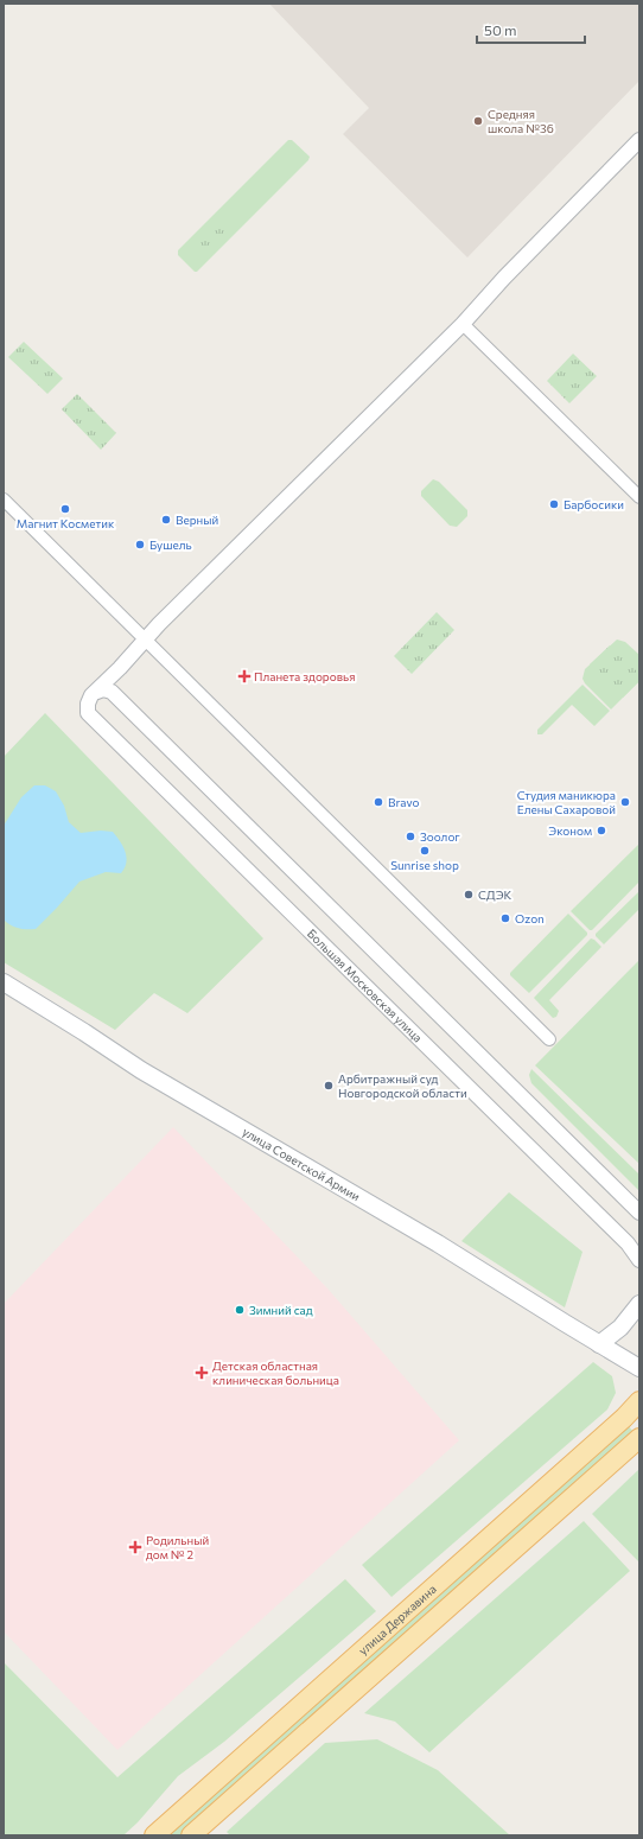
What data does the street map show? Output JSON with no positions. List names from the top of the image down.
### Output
{
  "streets": {
    "main road": ["улица Советской Армии", "улица Державина"],
    "street": ["Большая Московская улица"]
  },
  "places": {
    "other": [
      "Средняя школа №36",
      "Барбосики",
      "Магнит Косметик",
      "Верный",
      "Бушель",
      "Bravo",
      "Студия маникюра Елены Сахаровой",
      "Эконом",
      "Зоолог",
      "Sunrise shop",
      "СДЭК",
      "Ozon",
      "Арбитражный суд Новгородской области",
      "Зимний сад"
    ],
    "health": ["Планета здоровья", "Детская областная клиническая больница", "Родильный дом № 2"]
  },
  "scale_bar": "50 m"
}
